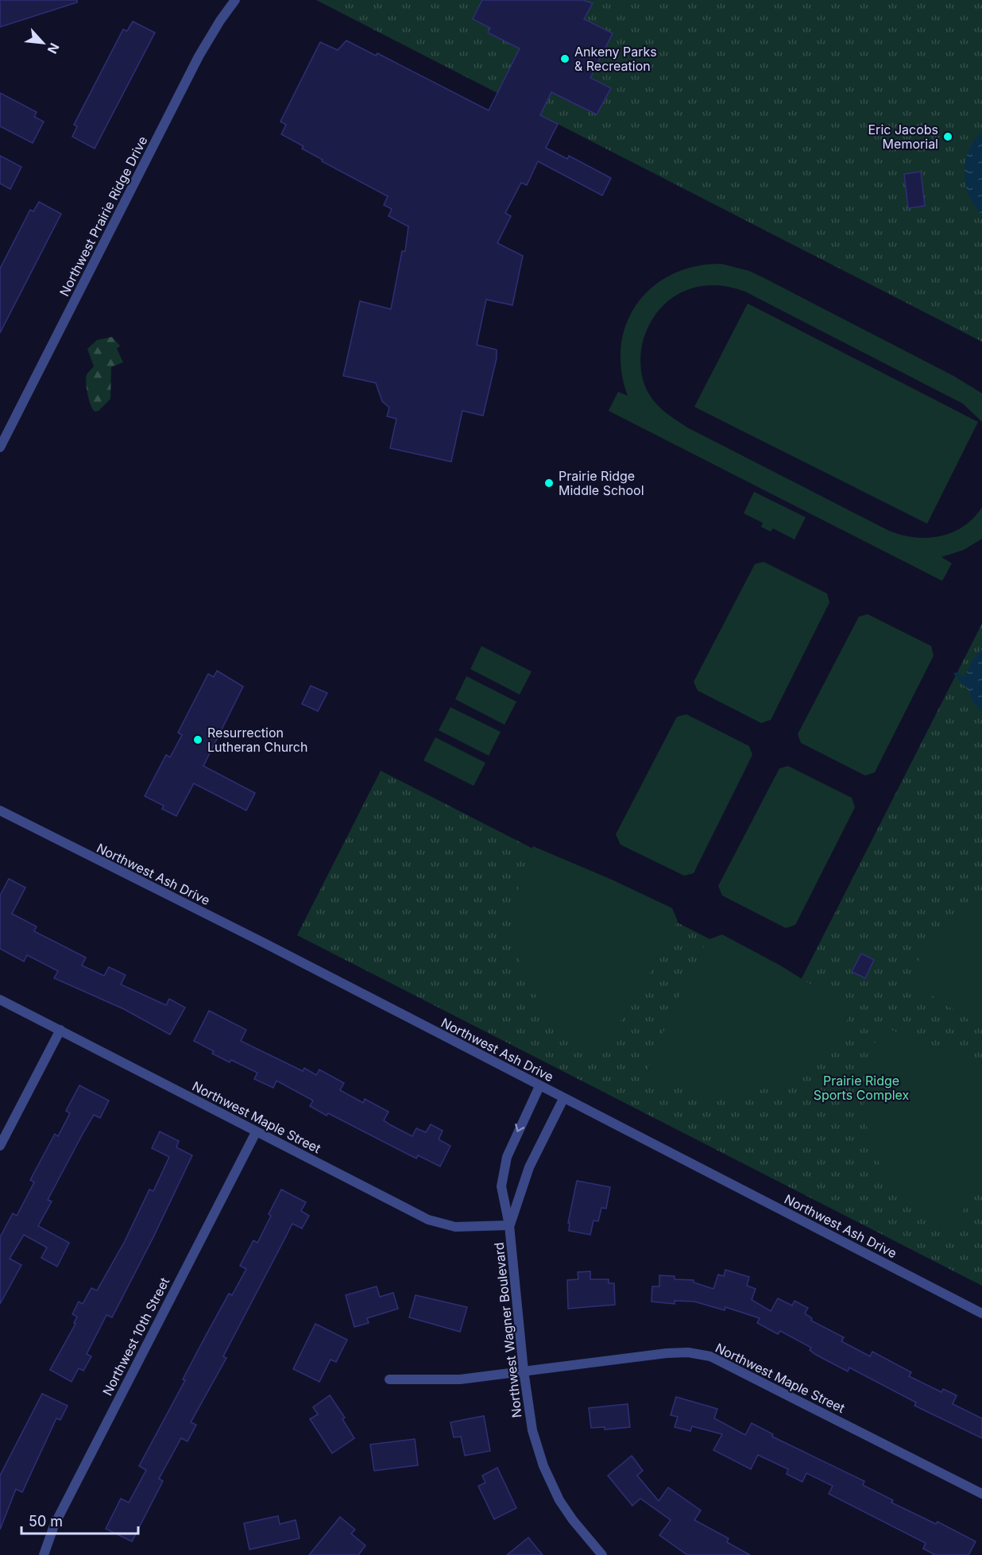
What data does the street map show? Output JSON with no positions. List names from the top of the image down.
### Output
{
  "streets": {
    "street": [
      "Northwest Prairie Ridge Drive",
      "Northwest Ash Drive",
      "Northwest Maple Street",
      "Northwest Wagner Boulevard",
      "Northwest 10th Street"
    ]
  },
  "crossings": [
    ["Northwest Ash Drive", "Northwest Wagner Boulevard"],
    ["Northwest Maple Street", "Northwest Wagner Boulevard"],
    ["Northwest Maple Street", "Northwest 10th Street"]
  ],
  "parks": ["Prairie Ridge Sports Complex"],
  "places": [
    "Ankeny Parks & Recreation",
    "Eric Jacobs Memorial",
    "Prairie Ridge Middle School",
    "Resurrection Lutheran Church"
  ],
  "scale_bar": "50 m",
  "north": "bottom right"
}
